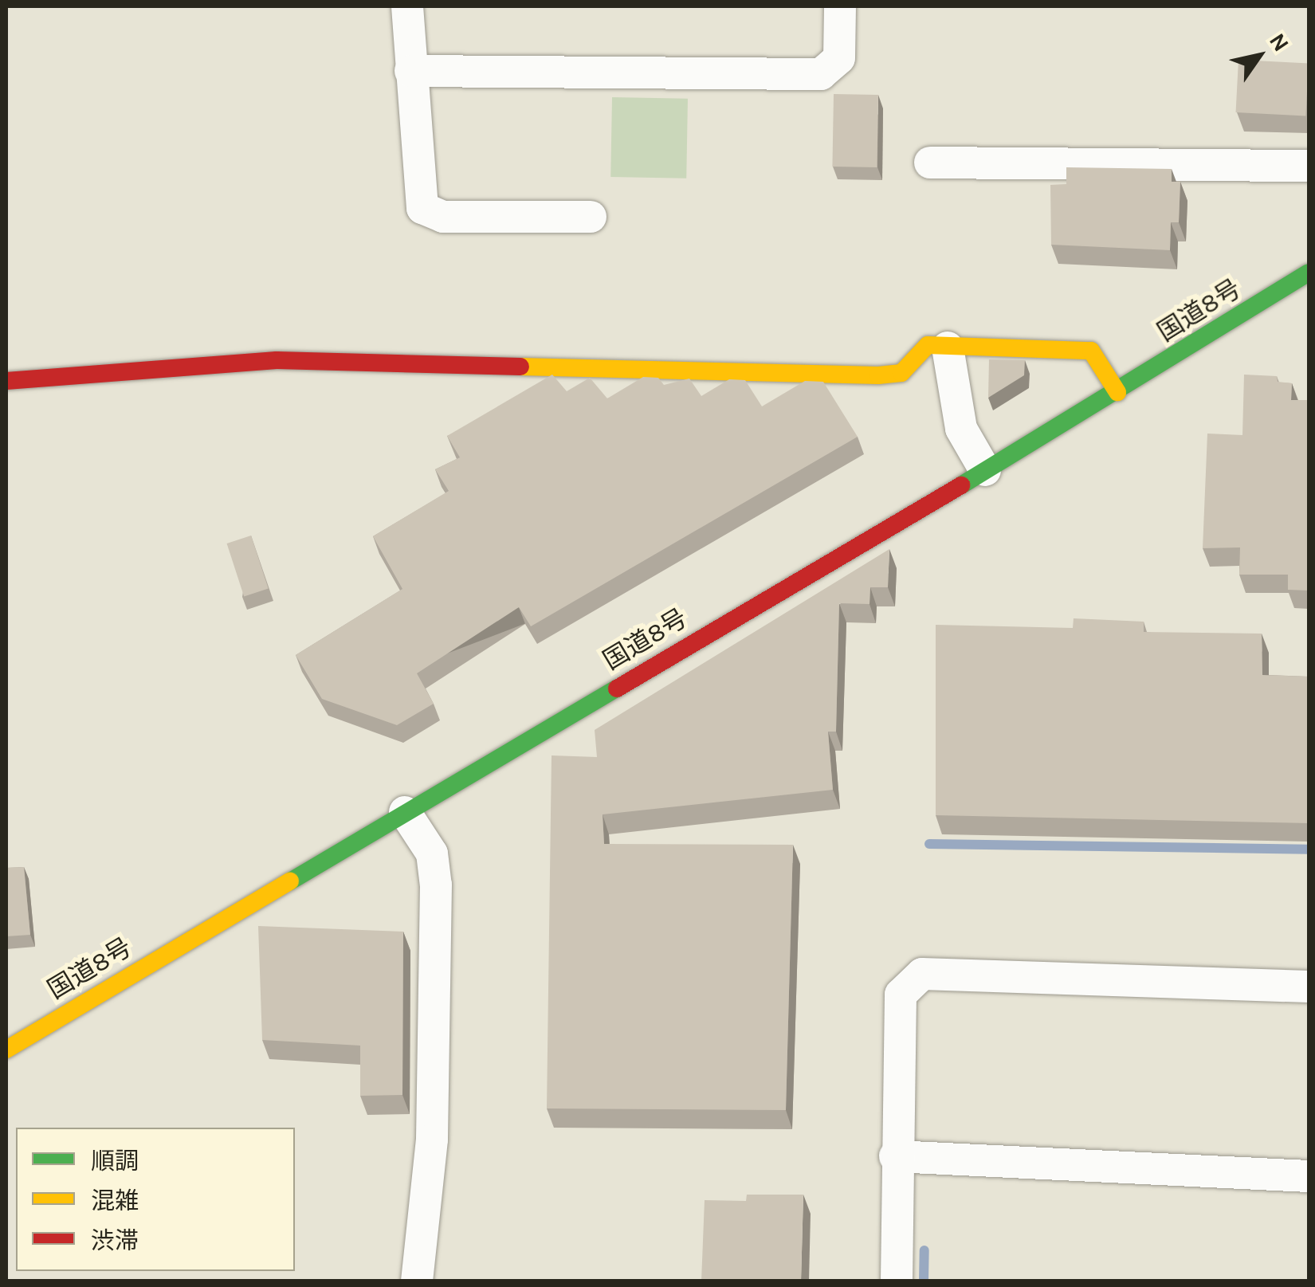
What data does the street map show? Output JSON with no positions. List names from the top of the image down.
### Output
{
  "streets": {
    "main road": ["国道8号"]
  },
  "legend": ["順調", "混雑", "渋滞"],
  "north": "top right"
}
